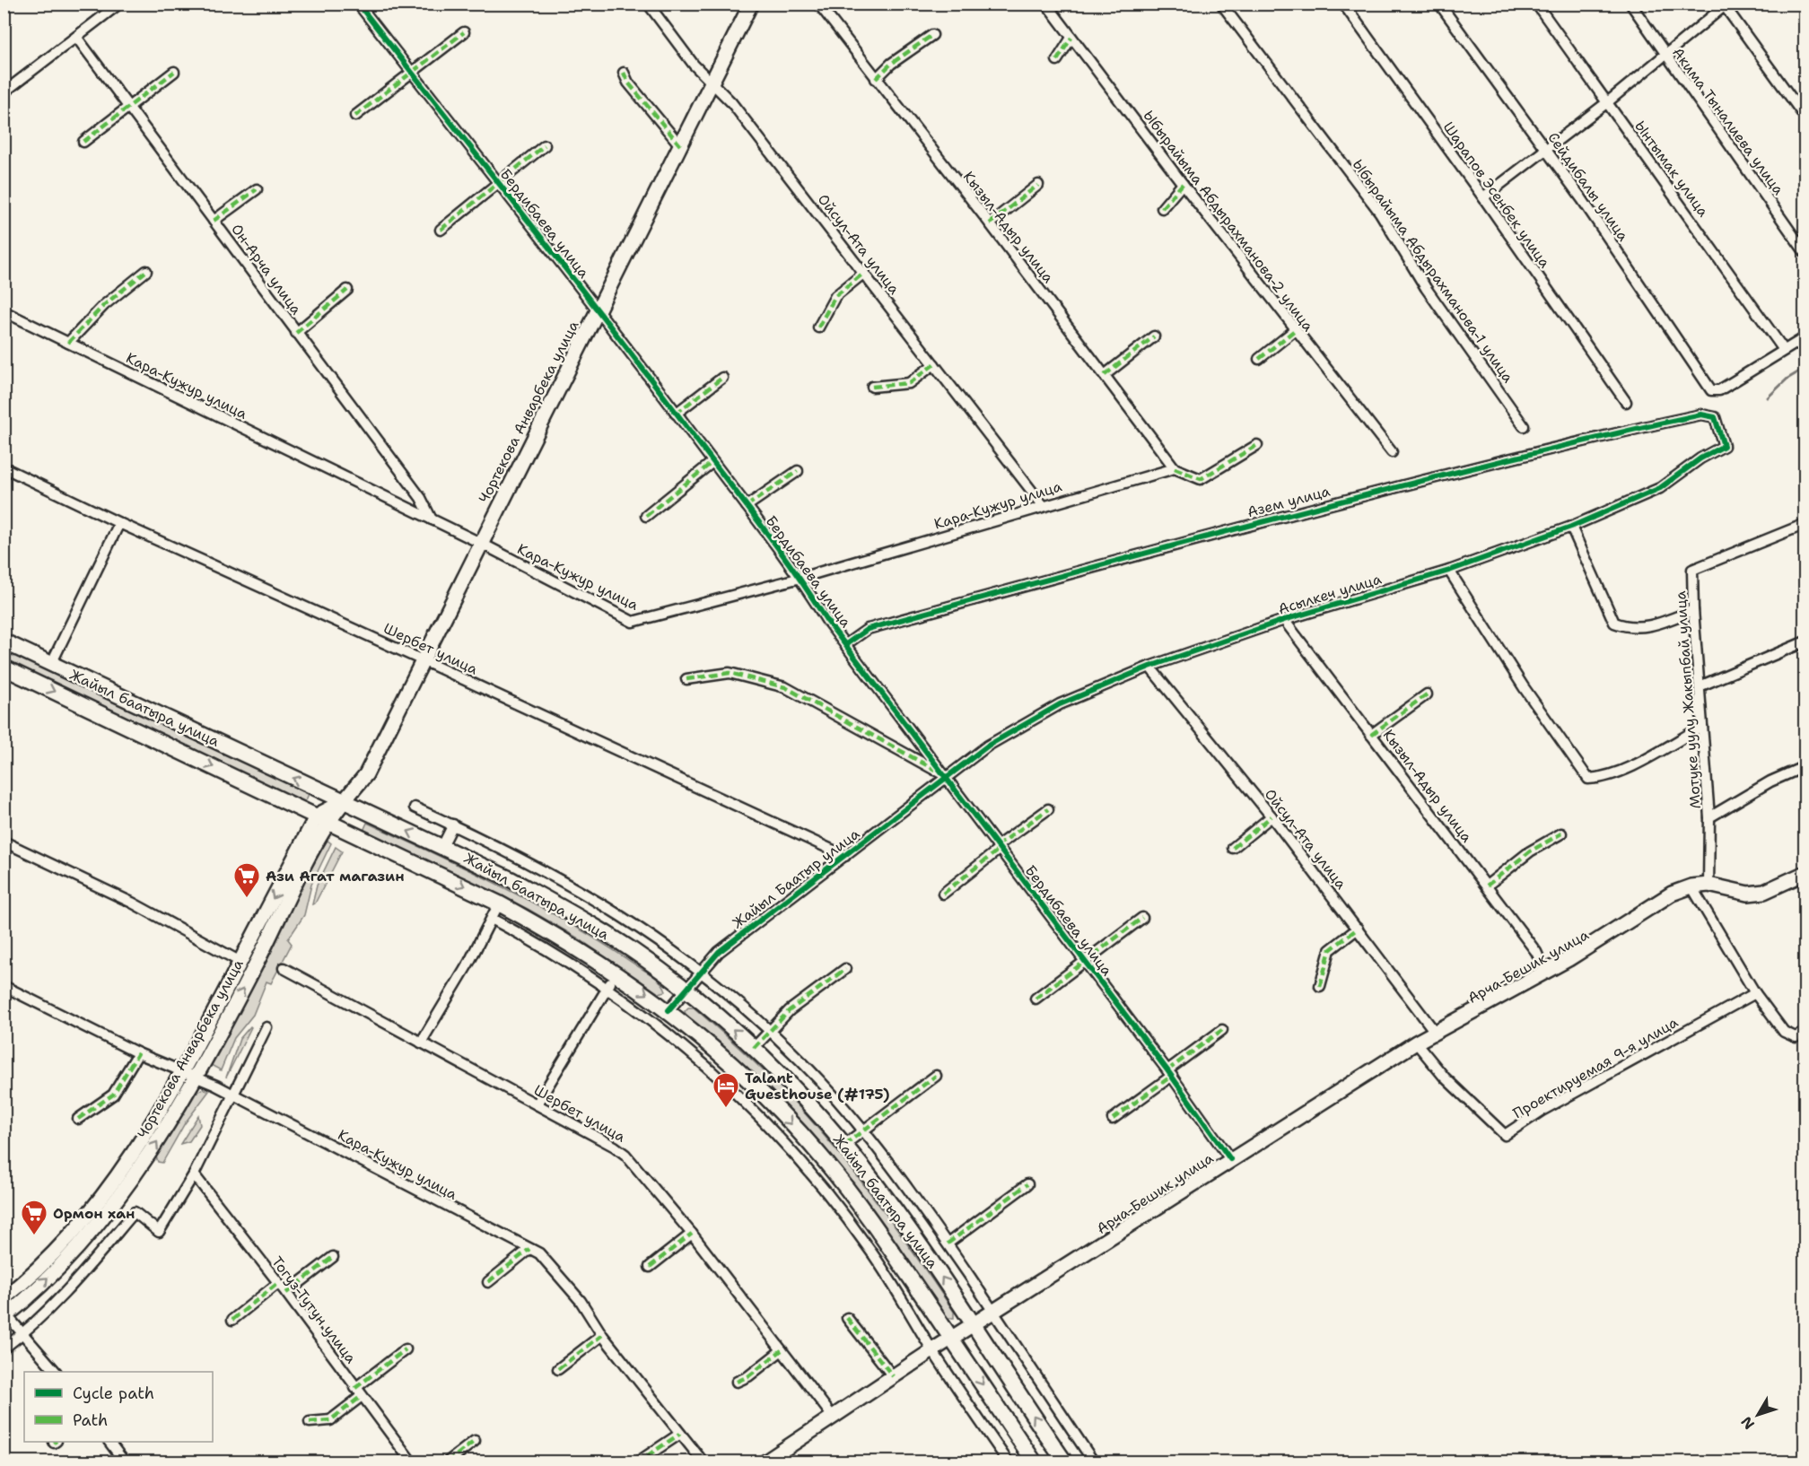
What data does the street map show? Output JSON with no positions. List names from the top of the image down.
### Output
{
  "streets": {
    "main road": ["Жайыл баатыра улица"],
    "street": [
      "Акима Тыналиева улица",
      "Ынтымак улица",
      "Сейдибалы улица",
      "Шарапов Эсенбек улица",
      "Ыбырайыма Абдырахманова-2 улица",
      "Бердибаева улица",
      "Кызыл-Адыр улица",
      "Ойсул-Ата улица",
      "Он-Арча улица",
      "Ыбырайыма Абдырахманова-1 улица",
      "Кара-Кужур улица",
      "Чортекова Анварбека улица",
      "Азем улица",
      "Асылкеч улица",
      "Шербет улица",
      "Мотуке уулу Жакыпбай улица",
      "Жайыл Баатыр улица",
      "Арча-Бешик улица",
      "Проектируемая 9-я улица",
      "Тогуз-Тутун улица"
    ]
  },
  "crossings": [
    ["Ынтымак улица", "Сейдибалы улица"],
    ["Бердибаева улица", "Кара-Кужур улица"],
    ["Бердибаева улица", "Чортекова Анварбека улица"],
    ["Бердибаева улица", "Азем улица"],
    ["Бердибаева улица", "Асылкеч улица"],
    ["Бердибаева улица", "Жайыл Баатыр улица"],
    ["Бердибаева улица", "Арча-Бешик улица"],
    ["Кызыл-Адыр улица", "Кара-Кужур улица"],
    ["Кызыл-Адыр улица", "Асылкеч улица"],
    ["Кызыл-Адыр улица", "Арча-Бешик улица"],
    ["Ойсул-Ата улица", "Кара-Кужур улица"],
    ["Ойсул-Ата улица", "Чортекова Анварбека улица"],
    ["Ойсул-Ата улица", "Асылкеч улица"],
    ["Ойсул-Ата улица", "Арча-Бешик улица"],
    ["Он-Арча улица", "Кара-Кужур улица"],
    ["Кара-Кужур улица", "Чортекова Анварбека улица"],
    ["Чортекова Анварбека улица", "Шербет улица"],
    ["Чортекова Анварбека улица", "Жайыл баатыра улица"],
    ["Азем улица", "Асылкеч улица"],
    ["Асылкеч улица", "Жайыл Баатыр улица"],
    ["Шербет улица", "Жайыл Баатыр улица"],
    ["Шербет улица", "Арча-Бешик улица"],
    ["Мотуке уулу Жакыпбай улица", "Арча-Бешик улица"],
    ["Жайыл баатыра улица", "Жайыл Баатыр улица"],
    ["Жайыл баатыра улица", "Арча-Бешик улица"],
    ["Арча-Бешик улица", "Проектируемая 9-я улица"]
  ],
  "places": {
    "supermarket": ["Ази Агат магазин", "Ормон хан"],
    "hotel": ["Talant Guesthouse (#175)"]
  },
  "legend": ["Cycle path", "Path"],
  "north": "bottom left"
}
